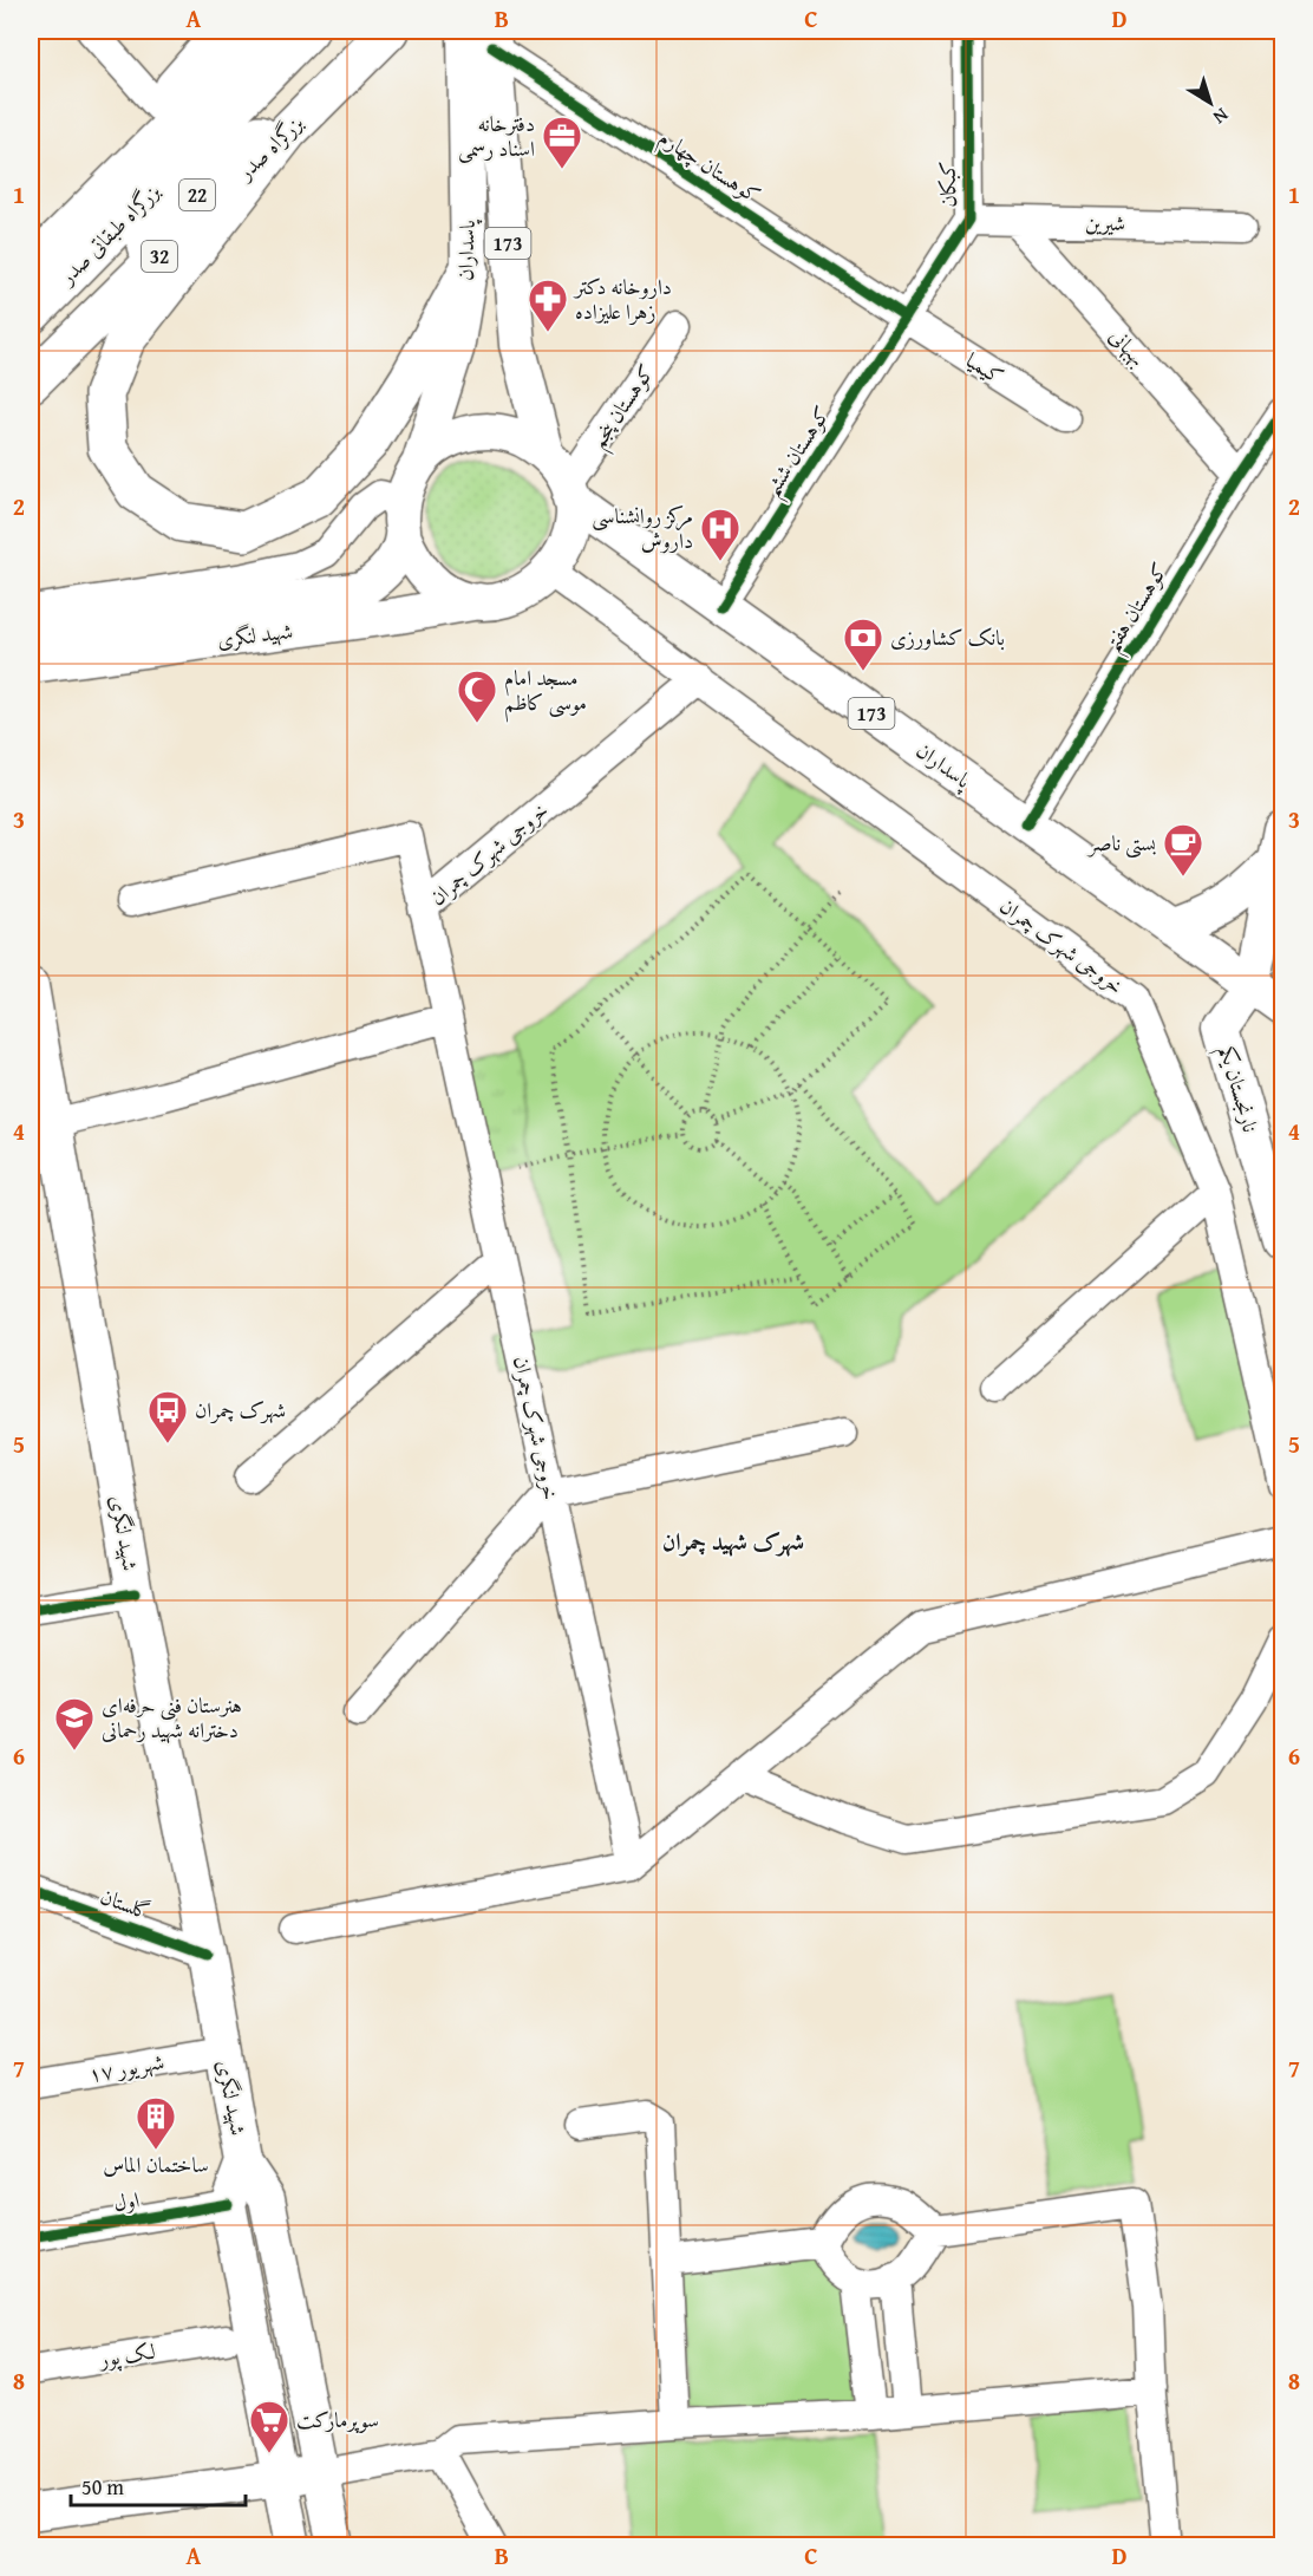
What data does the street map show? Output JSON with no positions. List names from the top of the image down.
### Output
{
  "streets": {
    "highway": [
      "بزرگراه صدر",
      "22",
      "بزرگراه طبقاتی صدر",
      "32"
    ],
    "main road": [
      "173",
      "پاسداران",
      "شهید لنگری",
      "نارنجستان یکم"
    ],
    "street": [
      "کوهستان چهارم",
      "کبکان",
      "شیرین",
      "بهبهانی",
      "کیمیا",
      "کوهستان پنجم",
      "کوهستان ششم",
      "کوهستان هفتم",
      "خروجی شهرک چمران",
      "گلستان",
      "۱۷ شهریور",
      "اول",
      "لک پور"
    ]
  },
  "crossings": [
    ["کوهستان چهارم", "کبکان"],
    ["کوهستان چهارم", "پاسداران"],
    ["کوهستان چهارم", "کیمیا"],
    ["کوهستان چهارم", "کوهستان ششم"],
    ["کبکان", "شیرین"],
    ["کبکان", "کیمیا"],
    ["کبکان", "کوهستان ششم"],
    ["شیرین", "بهبهانی"],
    ["پاسداران", "کوهستان پنجم"],
    ["پاسداران", "کوهستان ششم"],
    ["پاسداران", "کوهستان هفتم"],
    ["پاسداران", "شهید لنگری"],
    ["پاسداران", "نارنجستان یکم"],
    ["بهبهانی", "کوهستان هفتم"],
    ["کیمیا", "کوهستان ششم"],
    ["کوهستان پنجم", "شهید لنگری"],
    ["شهید لنگری", "گلستان"],
    ["شهید لنگری", "۱۷ شهریور"],
    ["شهید لنگری", "اول"]
  ],
  "districts": ["شهرک شهید چمران"],
  "places": {
    "office": ["دفترخانه اسناد رسمی"],
    "pharmacy": ["داروخانه دکتر زهرا علیزاده"],
    "hospital": ["مرکز روانشناسی داروش"],
    "bank": ["بانک کشاورزی"],
    "mosque": ["مسجد امام موسی کاظم"],
    "cafe": ["بستی ناصر"],
    "bus stop": ["شهرک چمران"],
    "school or university": ["هنرستان فنی حرفه‌ای دخترانه شهید رحمانی"],
    "building": ["ساختمان الماس"],
    "supermarket": ["سوپرمارکت"]
  },
  "scale_bar": "50 m",
  "north": "bottom right",
  "grid": {
    "columns": [
      "A",
      "B",
      "C",
      "D"
    ],
    "rows": [
      "1",
      "2",
      "3",
      "4",
      "5",
      "6",
      "7",
      "8"
    ]
  }
}
